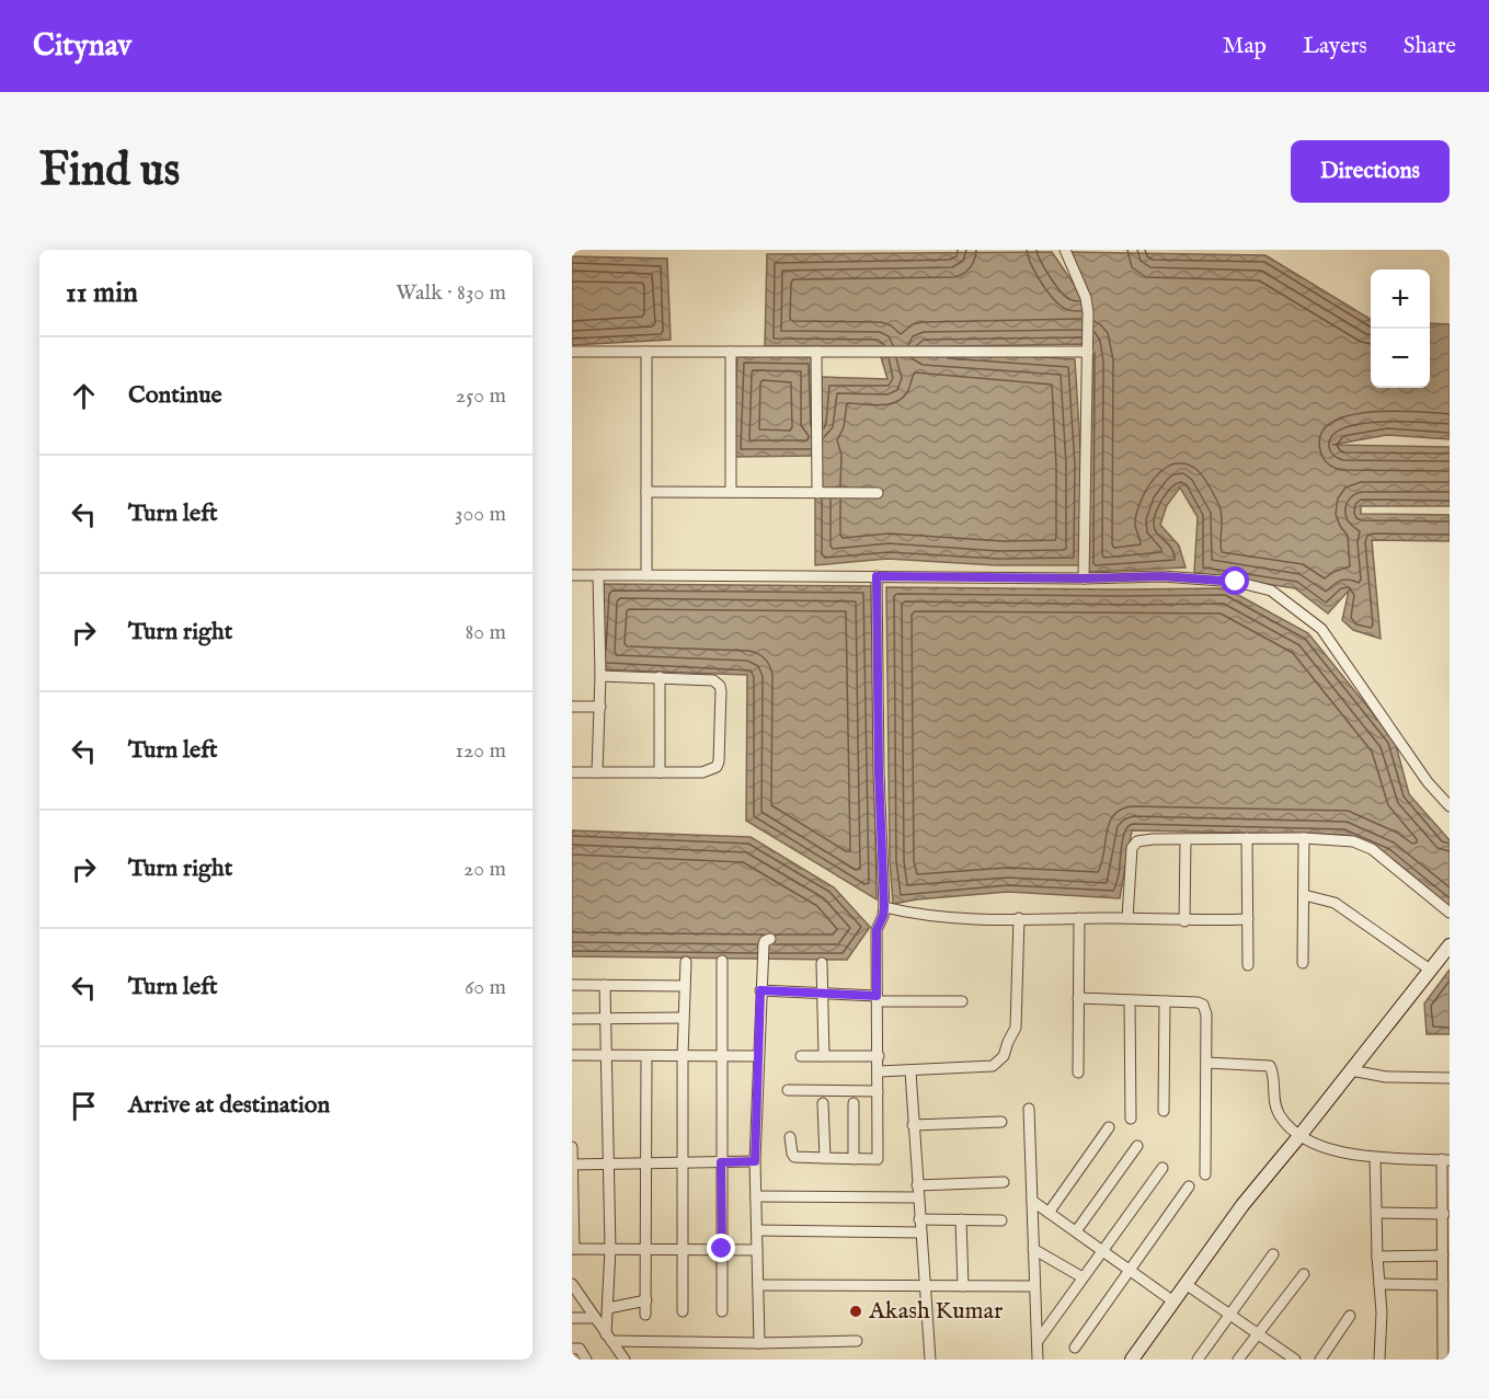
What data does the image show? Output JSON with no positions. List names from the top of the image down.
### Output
{
  "places": ["Akash Kumar"],
  "page": {
    "header": "Citynav",
    "nav": ["Map", "Layers", "Share"],
    "buttons": "Directions",
    "title": "Find us",
    "heading": ["11 min", "Walk · 830 m"],
    "map_buttons": ["+", "−"],
    "list": [
      ["Continue", "250 m"],
      ["Turn left", "300 m"],
      ["Turn right", "80 m"],
      ["Turn left", "120 m"],
      ["Turn right", "20 m"],
      ["Turn left", "60 m"],
      "Arrive at destination"
    ]
  }
}
